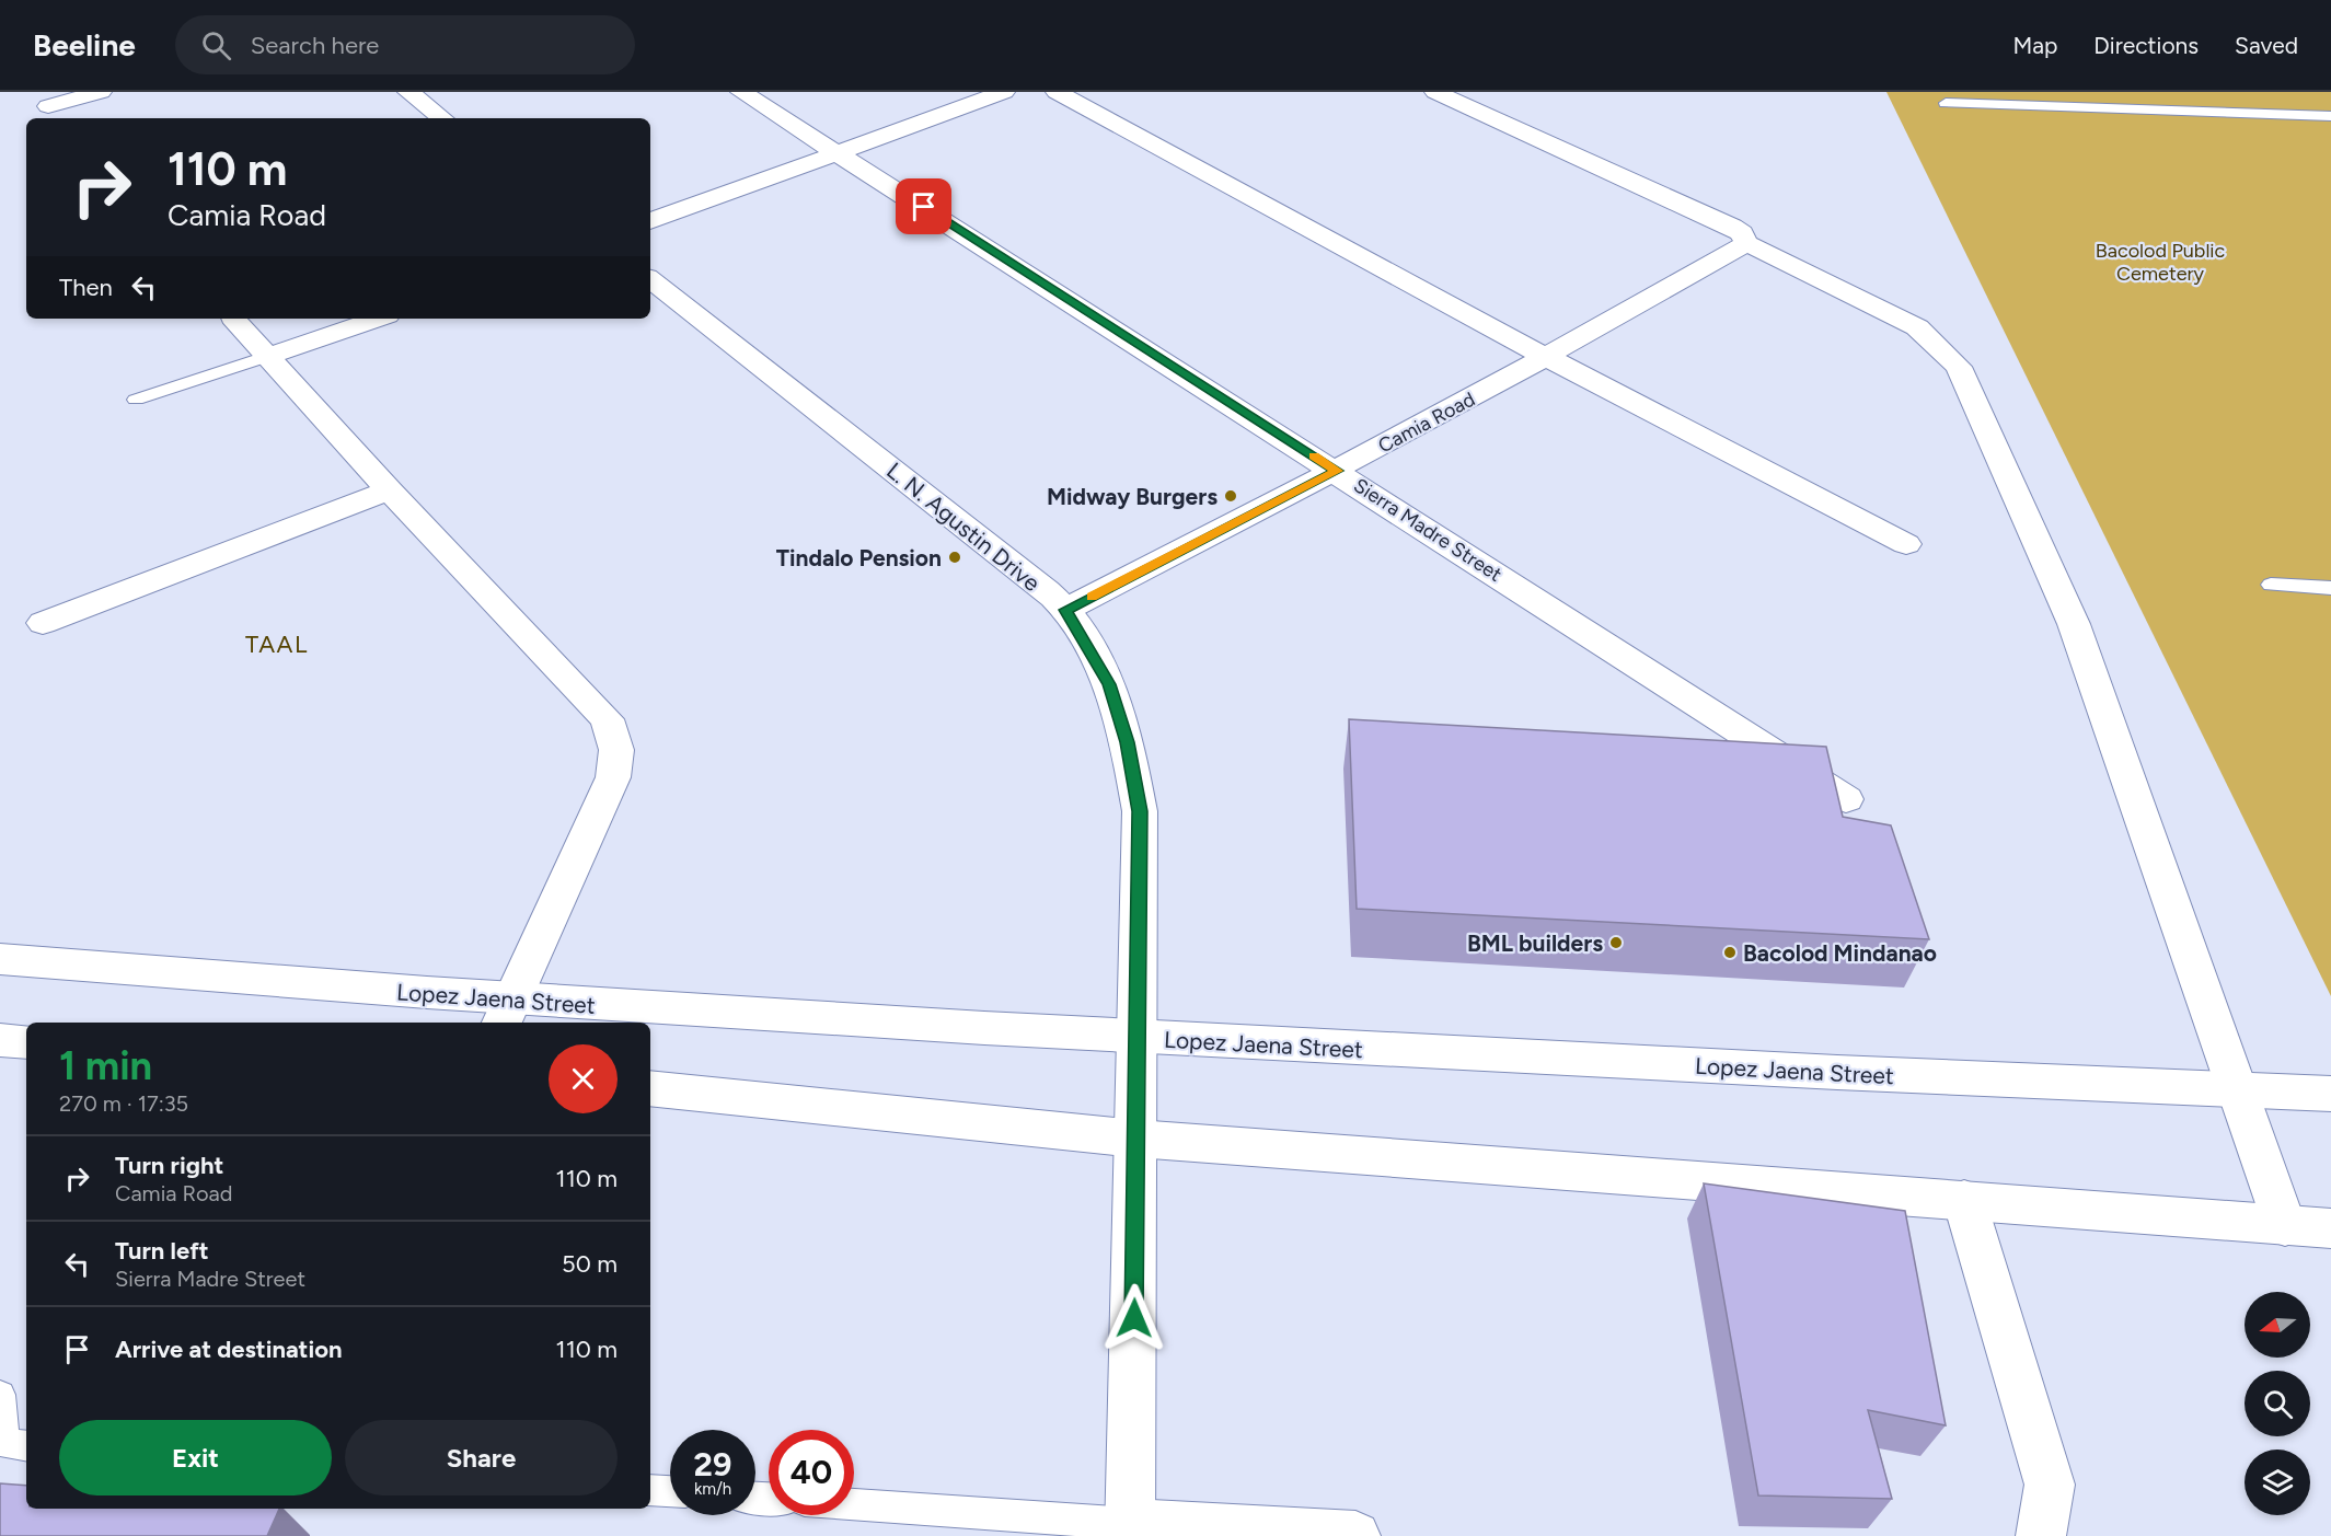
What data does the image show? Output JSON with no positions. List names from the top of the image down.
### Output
{
  "streets": {
    "street": [
      "Camia Road",
      "L. N. Agustin Drive",
      "Sierra Madre Street",
      "Lopez Jaena Street"
    ]
  },
  "crossings": [
    ["Camia Road", "L. N. Agustin Drive"],
    ["Camia Road", "Sierra Madre Street"],
    ["L. N. Agustin Drive", "Lopez Jaena Street"]
  ],
  "districts": ["TAAL"],
  "parks": ["Bacolod Public Cemetery"],
  "places": [
    "Midway Burgers",
    "Tindalo Pension",
    "BML builders",
    "Bacolod Mindanao"
  ],
  "north": "left",
  "page": {
    "header": "Beeline",
    "search": "Search here",
    "nav": ["Map", "Directions", "Saved"],
    "turn": ["110 m", "Camia Road"],
    "then": "Then",
    "heading": ["1 min", "270 m · 17:35"],
    "list": [
      {
        "name": "Turn right",
        "note": "Camia Road",
        "value": "110 m"
      },
      {
        "name": "Turn left",
        "note": "Sierra Madre Street",
        "value": "50 m"
      },
      {
        "name": "Arrive at destination",
        "value": "110 m"
      }
    ],
    "buttons": ["Exit", "Share"],
    "speed": "29 km/h",
    "limit": "40"
  }
}
